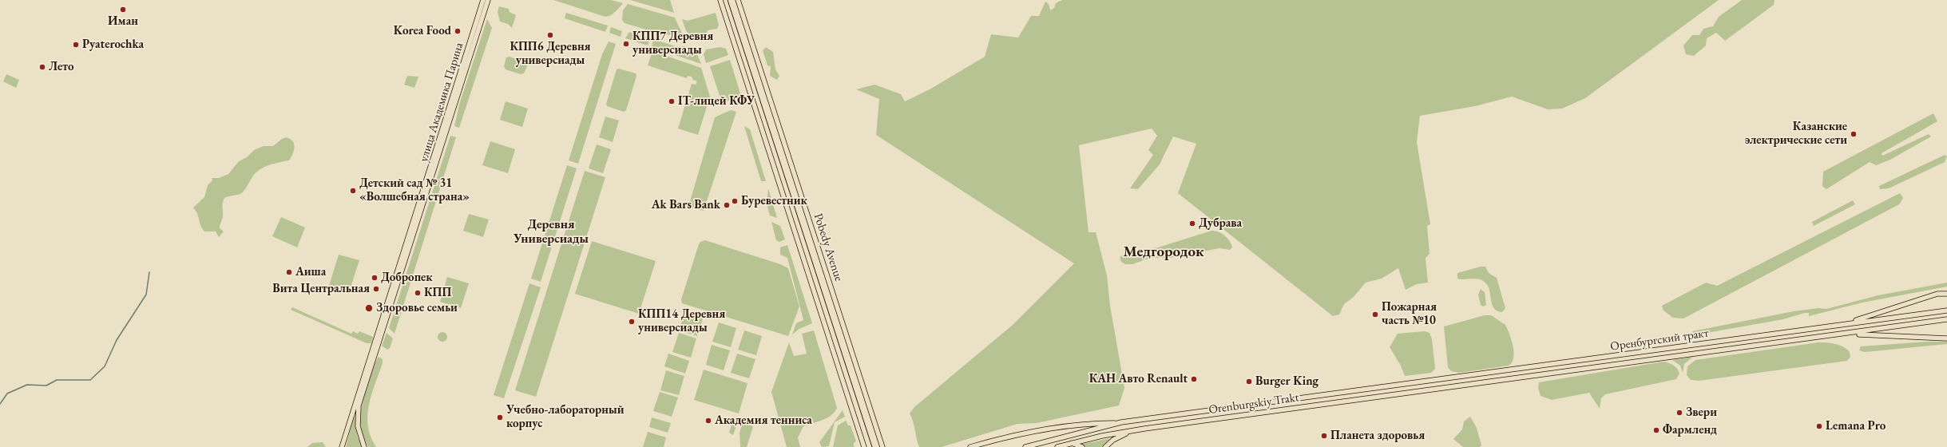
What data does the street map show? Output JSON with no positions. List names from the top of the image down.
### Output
{
  "streets": {
    "main road": ["улица Академика Парина", "Pobedy Avenue", "Orenburgskiy Trakt"]
  },
  "districts": ["Деревня Универсиады", "Медгородок"],
  "places": [
    "Иман",
    "Korea Food",
    "КПП6 Деревня универсиады",
    "КПП7 Деревня универсиады",
    "Pyaterochka",
    "Лето",
    "IT-лицей КФУ",
    "Казанские электрические сети",
    "Детский сад № 31 «Волшебная страна»",
    "Буревестник",
    "Ak Bars Bank",
    "Дубрава",
    "Аиша",
    "Добропек",
    "Вита Центральная",
    "КПП",
    "Здоровье семьи",
    "Пожарная часть №10",
    "КПП14 Деревня универсиады",
    "КАН Авто Renault",
    "Burger King",
    "Звери",
    "Учебно-лабораторный корпус",
    "Академия тенниса",
    "Lemana Pro",
    "Фармленд",
    "Планета здоровья"
  ]
}
